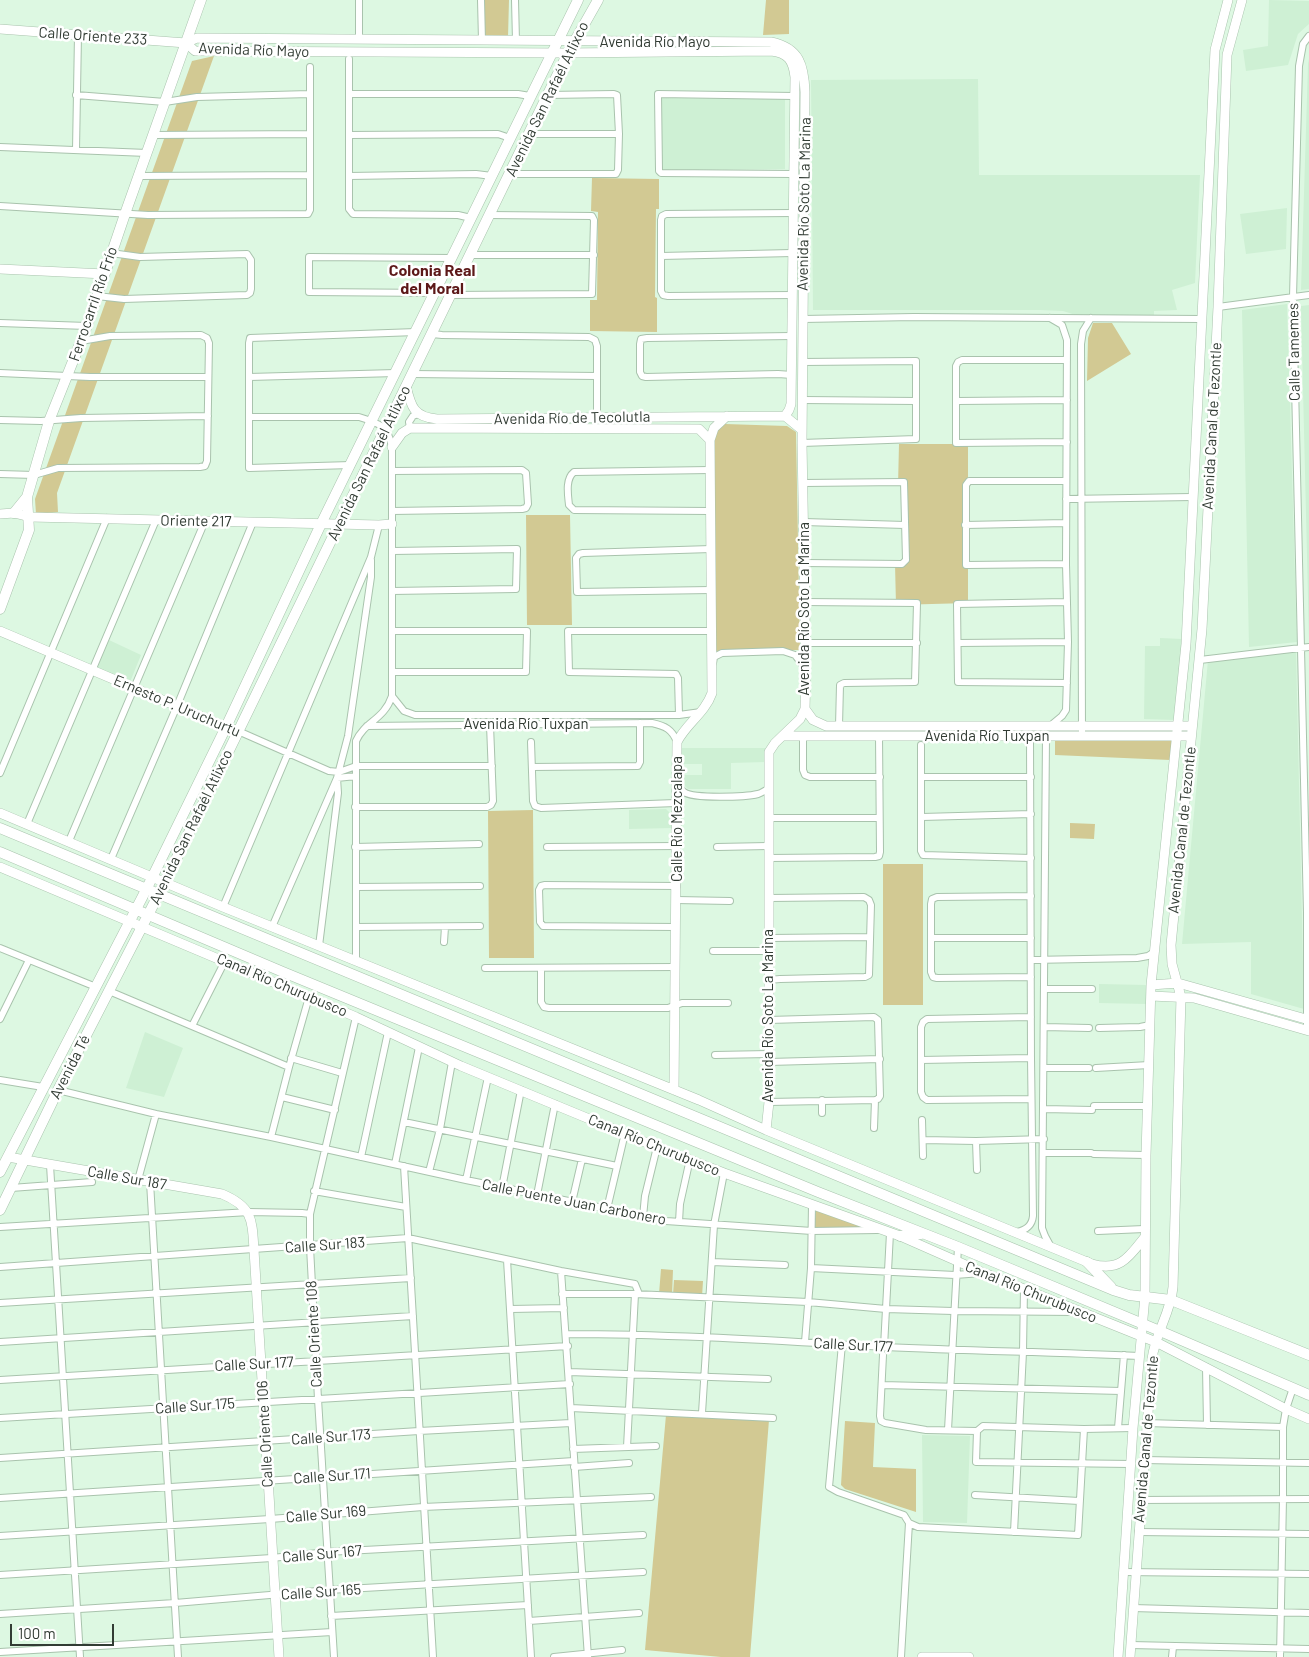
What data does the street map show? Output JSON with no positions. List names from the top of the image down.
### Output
{
  "streets": {
    "main road": [
      "Avenida San Rafaél Atlixco",
      "Ferrocarril Río Frío",
      "Canal Río Churubusco",
      "Avenida Té"
    ],
    "street": [
      "Calle Oriente 233",
      "Avenida Río Mayo",
      "Avenida Río Soto La Marina",
      "Calle Tamemes",
      "Avenida Río de Tecolutla",
      "Avenida Canal de Tezontle",
      "Oriente 217",
      "Ernesto P. Uruchurtu",
      "Avenida Río Tuxpan",
      "Calle Río Mezcalapa",
      "Calle Sur 187",
      "Calle Puente Juan Carbonero",
      "Calle Sur 183",
      "Calle Oriente 108",
      "Calle Sur 177",
      "Calle Sur 175",
      "Calle Oriente 106",
      "Calle Sur 173",
      "Calle Sur 171",
      "Calle Sur 169",
      "Calle Sur 167",
      "Calle Sur 165"
    ]
  },
  "crossings": [
    ["Calle Oriente 233", "Avenida Río Mayo"],
    ["Calle Oriente 233", "Ferrocarril Río Frío"],
    ["Avenida Río Mayo", "Avenida San Rafaél Atlixco"],
    ["Avenida Río Mayo", "Avenida Río Soto La Marina"],
    ["Avenida Río Mayo", "Ferrocarril Río Frío"],
    ["Avenida San Rafaél Atlixco", "Oriente 217"],
    ["Avenida San Rafaél Atlixco", "Ernesto P. Uruchurtu"],
    ["Avenida San Rafaél Atlixco", "Canal Río Churubusco"],
    ["Avenida San Rafaél Atlixco", "Avenida Té"],
    ["Avenida Río Soto La Marina", "Avenida Río de Tecolutla"],
    ["Avenida Río Soto La Marina", "Avenida Río Tuxpan"],
    ["Ferrocarril Río Frío", "Oriente 217"],
    ["Avenida Río de Tecolutla", "Calle Río Mezcalapa"],
    ["Avenida Canal de Tezontle", "Avenida Río Tuxpan"],
    ["Avenida Canal de Tezontle", "Canal Río Churubusco"],
    ["Avenida Canal de Tezontle", "Calle Sur 177"],
    ["Avenida Río Tuxpan", "Calle Río Mezcalapa"],
    ["Canal Río Churubusco", "Avenida Té"],
    ["Canal Río Churubusco", "Calle Puente Juan Carbonero"],
    ["Canal Río Churubusco", "Calle Oriente 108"],
    ["Avenida Té", "Calle Sur 187"],
    ["Avenida Té", "Calle Puente Juan Carbonero"],
    ["Calle Sur 187", "Calle Oriente 106"],
    ["Calle Puente Juan Carbonero", "Calle Oriente 108"],
    ["Calle Sur 183", "Calle Oriente 108"],
    ["Calle Sur 183", "Calle Oriente 106"],
    ["Calle Oriente 108", "Calle Sur 177"],
    ["Calle Oriente 108", "Calle Sur 175"],
    ["Calle Oriente 108", "Calle Sur 173"],
    ["Calle Oriente 108", "Calle Sur 171"],
    ["Calle Oriente 108", "Calle Sur 169"],
    ["Calle Oriente 108", "Calle Sur 167"],
    ["Calle Oriente 108", "Calle Sur 165"],
    ["Calle Sur 177", "Calle Oriente 106"],
    ["Calle Sur 175", "Calle Oriente 106"],
    ["Calle Oriente 106", "Calle Sur 173"],
    ["Calle Oriente 106", "Calle Sur 171"],
    ["Calle Oriente 106", "Calle Sur 169"],
    ["Calle Oriente 106", "Calle Sur 167"],
    ["Calle Oriente 106", "Calle Sur 165"]
  ],
  "districts": ["Colonia Real del Moral"],
  "scale_bar": "100 m"
}
